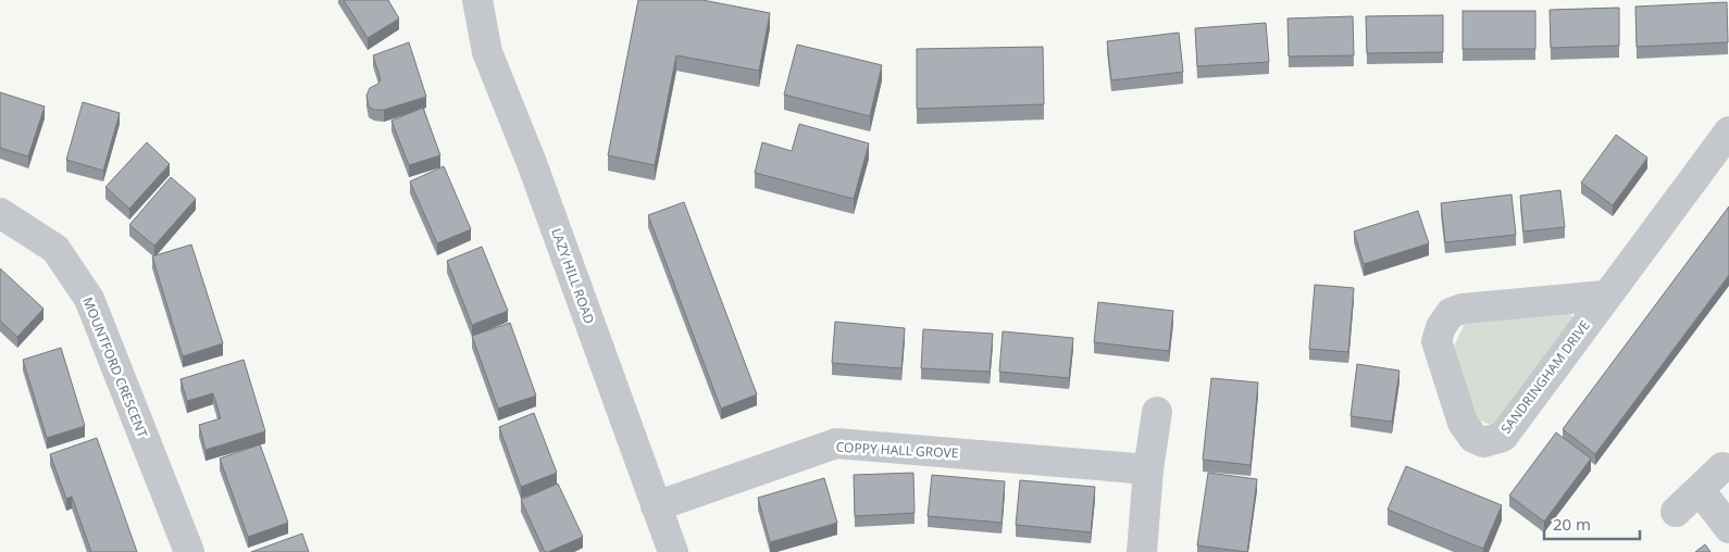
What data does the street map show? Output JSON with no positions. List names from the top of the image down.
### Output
{
  "streets": {
    "street": [
      "LAZY HILL ROAD",
      "MOUNTFORD CRESCENT",
      "SANDRINGHAM DRIVE",
      "COPPY HALL GROVE"
    ]
  },
  "crossings": [
    ["LAZY HILL ROAD", "COPPY HALL GROVE"]
  ],
  "scale_bar": "20 m"
}
